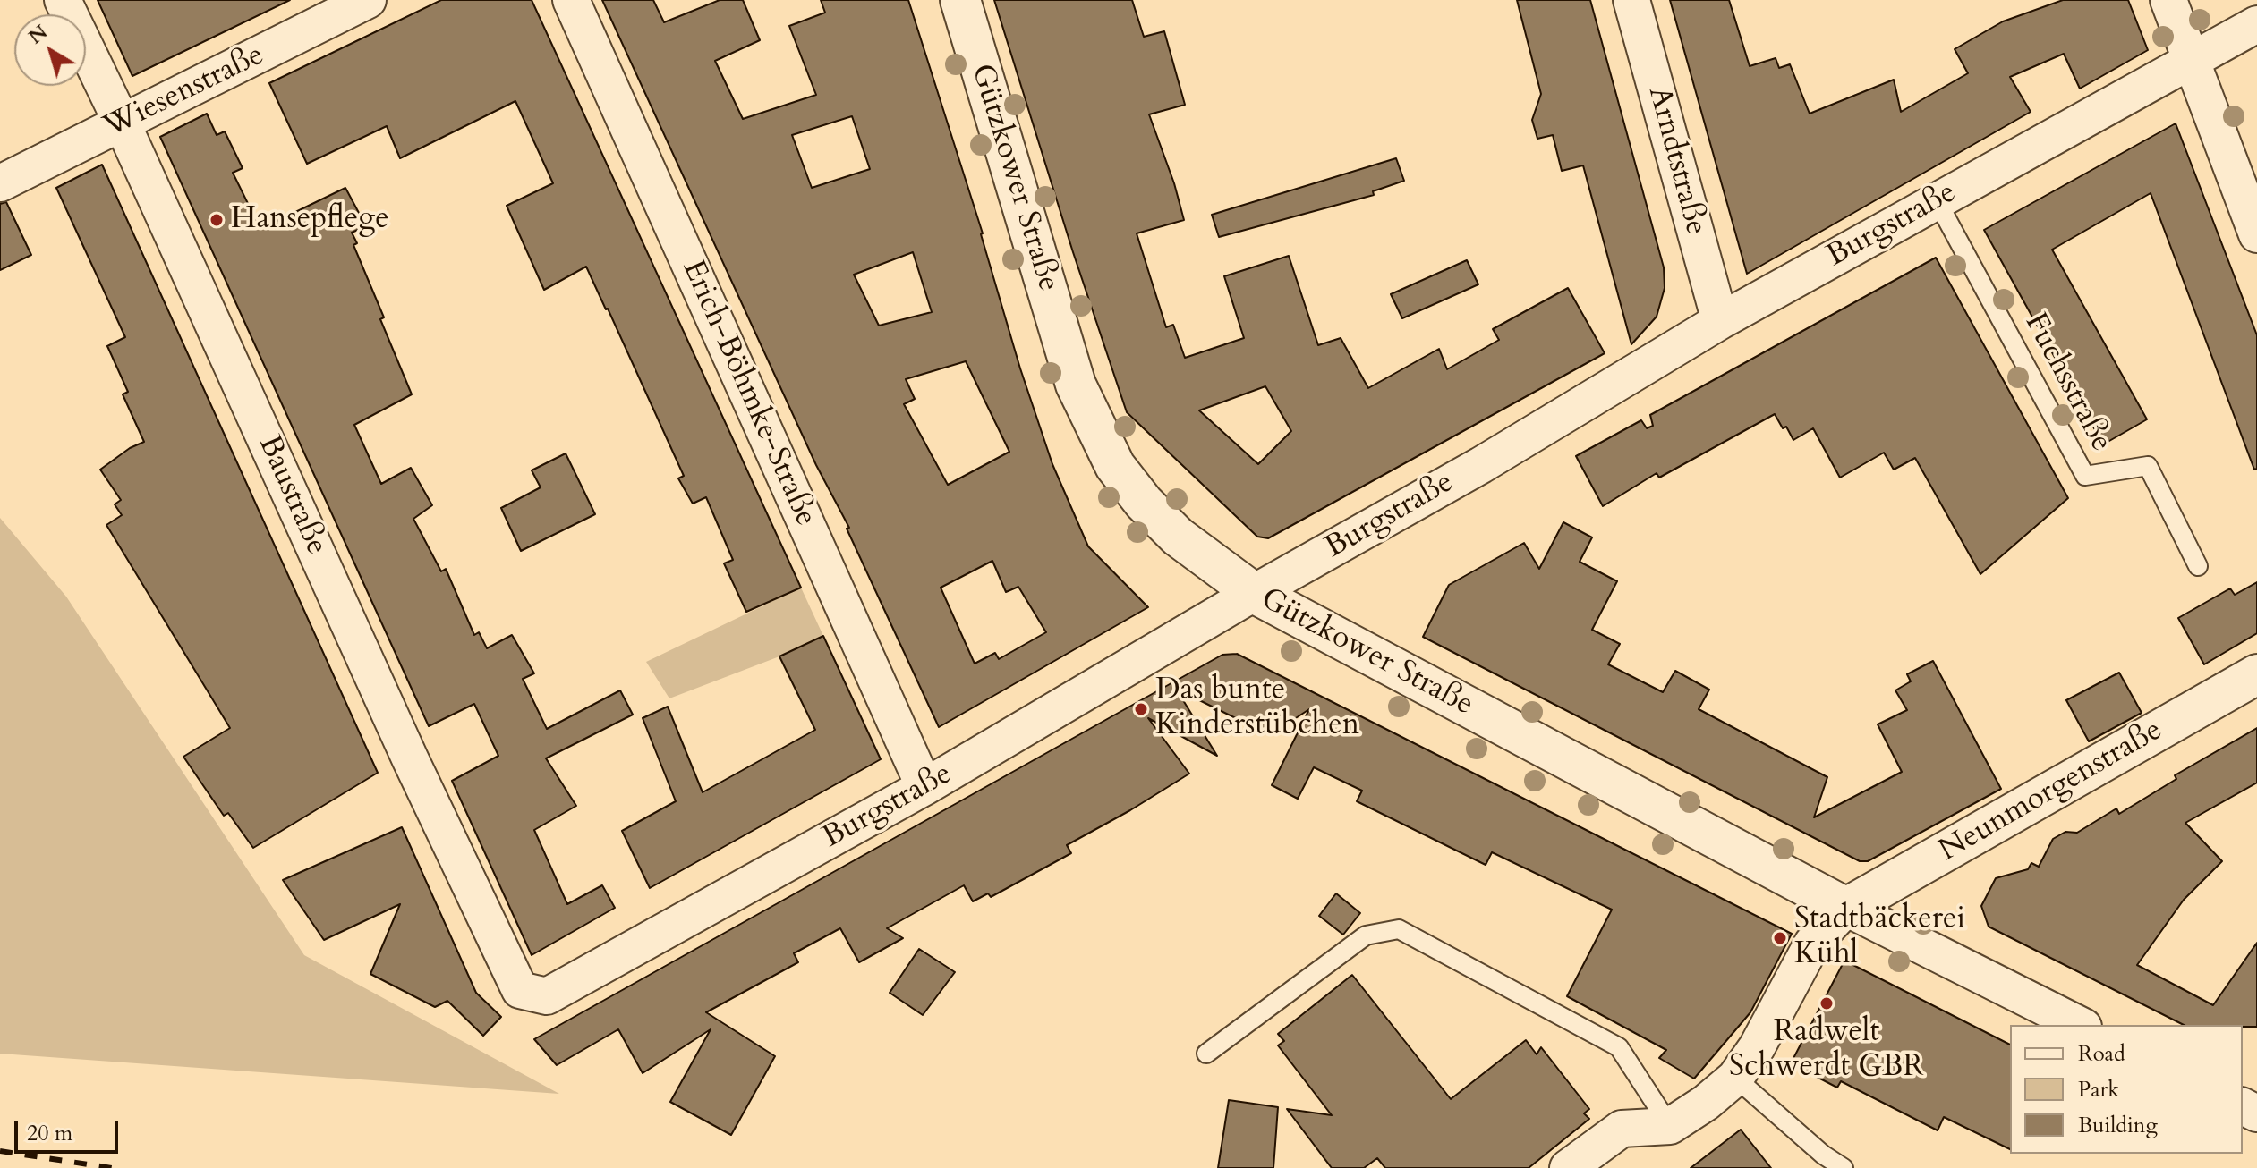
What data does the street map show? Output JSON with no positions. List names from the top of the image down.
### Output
{
  "streets": {
    "street": [
      "Wiesenstraße",
      "Arndtstraße",
      "Gützkower Straße",
      "Burgstraße",
      "Erich-Böhmke-Straße",
      "Baustraße",
      "Neunmorgenstraße"
    ],
    "lane": ["Fuchsstraße"]
  },
  "crossings": [
    ["Wiesenstraße", "Baustraße"],
    ["Arndtstraße", "Burgstraße"],
    ["Gützkower Straße", "Burgstraße"],
    ["Gützkower Straße", "Neunmorgenstraße"],
    ["Burgstraße", "Fuchsstraße"],
    ["Burgstraße", "Erich-Böhmke-Straße"],
    ["Burgstraße", "Baustraße"]
  ],
  "places": [
    "Hansepflege",
    "Das bunte Kinderstübchen",
    "Stadtbäckerei Kühl",
    "Radwelt Schwerdt GBR"
  ],
  "legend": ["Road", "Park", "Building"],
  "scale_bar": "20 m",
  "north": "top left"
}
